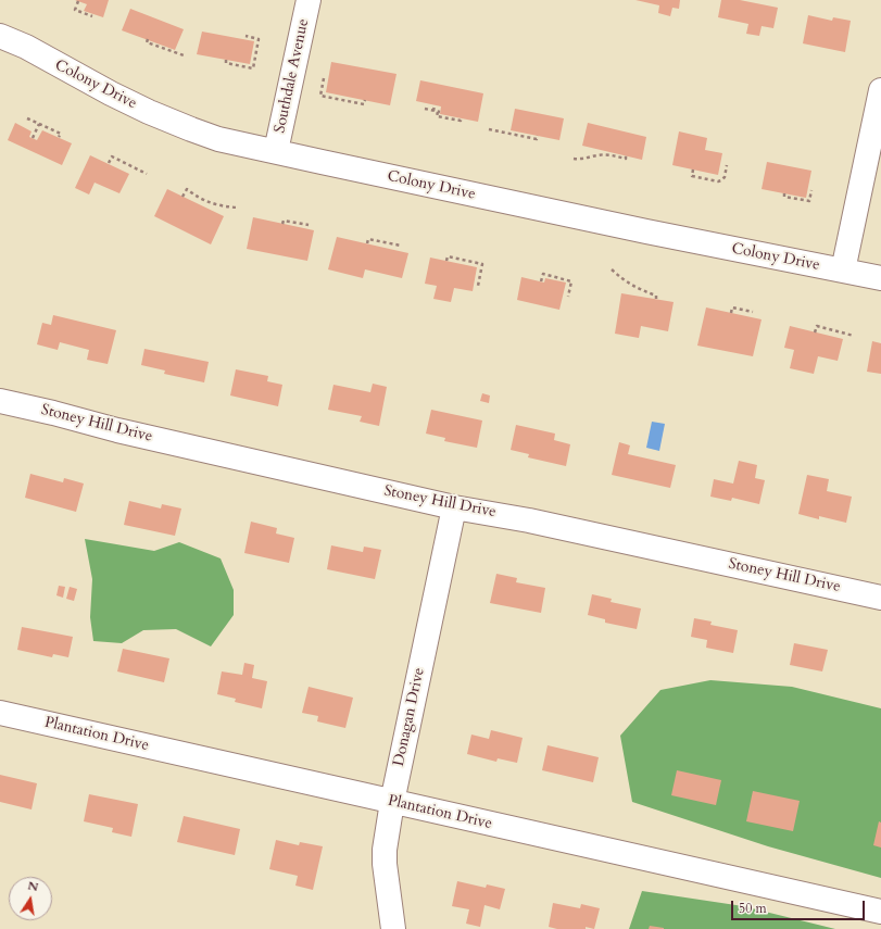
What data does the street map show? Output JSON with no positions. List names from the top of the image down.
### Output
{
  "streets": {
    "street": [
      "Southdale Avenue",
      "Colony Drive",
      "Stoney Hill Drive",
      "Donagan Drive",
      "Plantation Drive"
    ]
  },
  "crossings": [
    ["Southdale Avenue", "Colony Drive"],
    ["Stoney Hill Drive", "Donagan Drive"],
    ["Donagan Drive", "Plantation Drive"]
  ],
  "scale_bar": "50 m",
  "north": "top"
}
